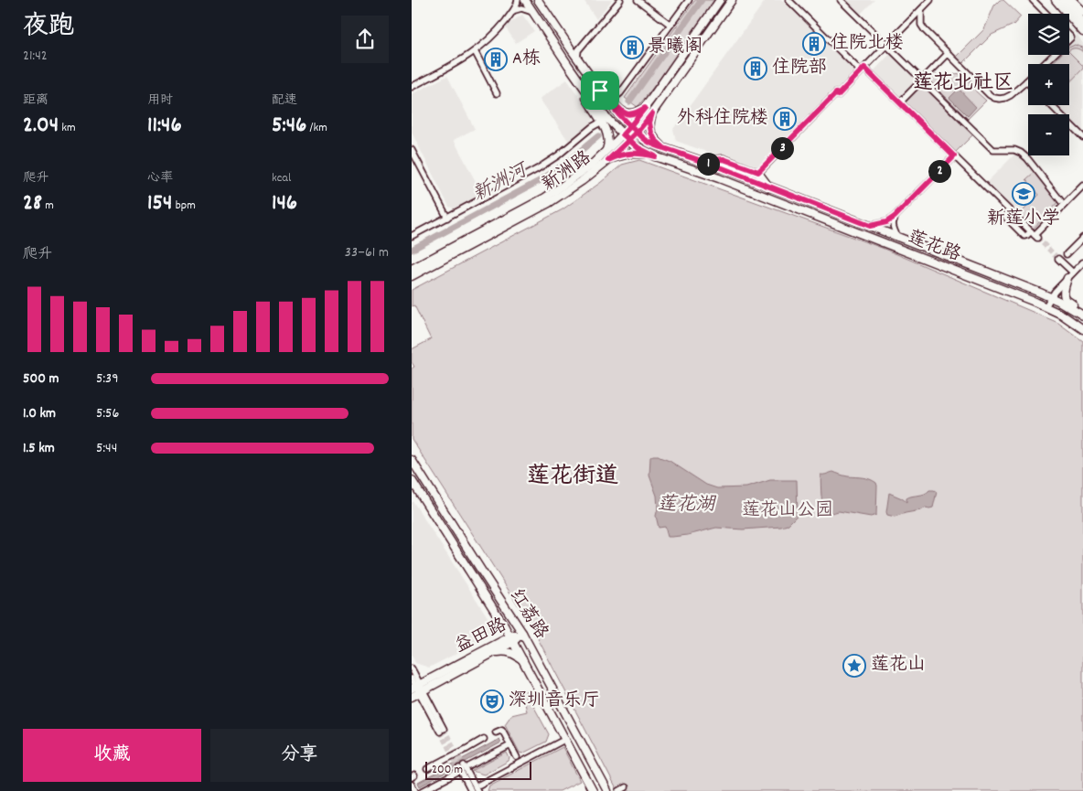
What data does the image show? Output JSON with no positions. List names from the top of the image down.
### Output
{
  "streets": {
    "main road": [
      "新洲路",
      "莲花路",
      "红荔路",
      "益田路"
    ]
  },
  "crossings": [
    ["新洲路", "莲花路"],
    ["红荔路", "益田路"]
  ],
  "districts": ["莲花北社区", "莲花街道"],
  "water": ["新洲河", "莲花湖"],
  "parks": ["莲花山公园"],
  "places": {
    "building": [
      "住院北楼",
      "景曦阁",
      "A栋",
      "住院部",
      "外科住院楼"
    ],
    "school or university": ["新莲小学"],
    "place": ["莲花山"],
    "theatre": ["深圳音乐厅"]
  },
  "scale_bar": "200 m",
  "page": {
    "heading": ["夜跑", "21:42"],
    "map_buttons": ["+", "−"],
    "stats": [
      ["距离", "2.04 km"],
      ["用时", "11:46"],
      ["配速", "5:46 /km"],
      ["爬升", "28 m"],
      ["心率", "154 bpm"],
      ["kcal", "146"]
    ],
    "pins": ["3", "1", "2"],
    "chart": ["爬升", "33–61 m"],
    "list": [
      {
        "name": "500 m",
        "note": "5:39"
      },
      {
        "name": "1.0 km",
        "note": "5:56"
      },
      {
        "name": "1.5 km",
        "note": "5:44"
      }
    ],
    "buttons": ["收藏", "分享"],
    "scale": "200 m"
  }
}
